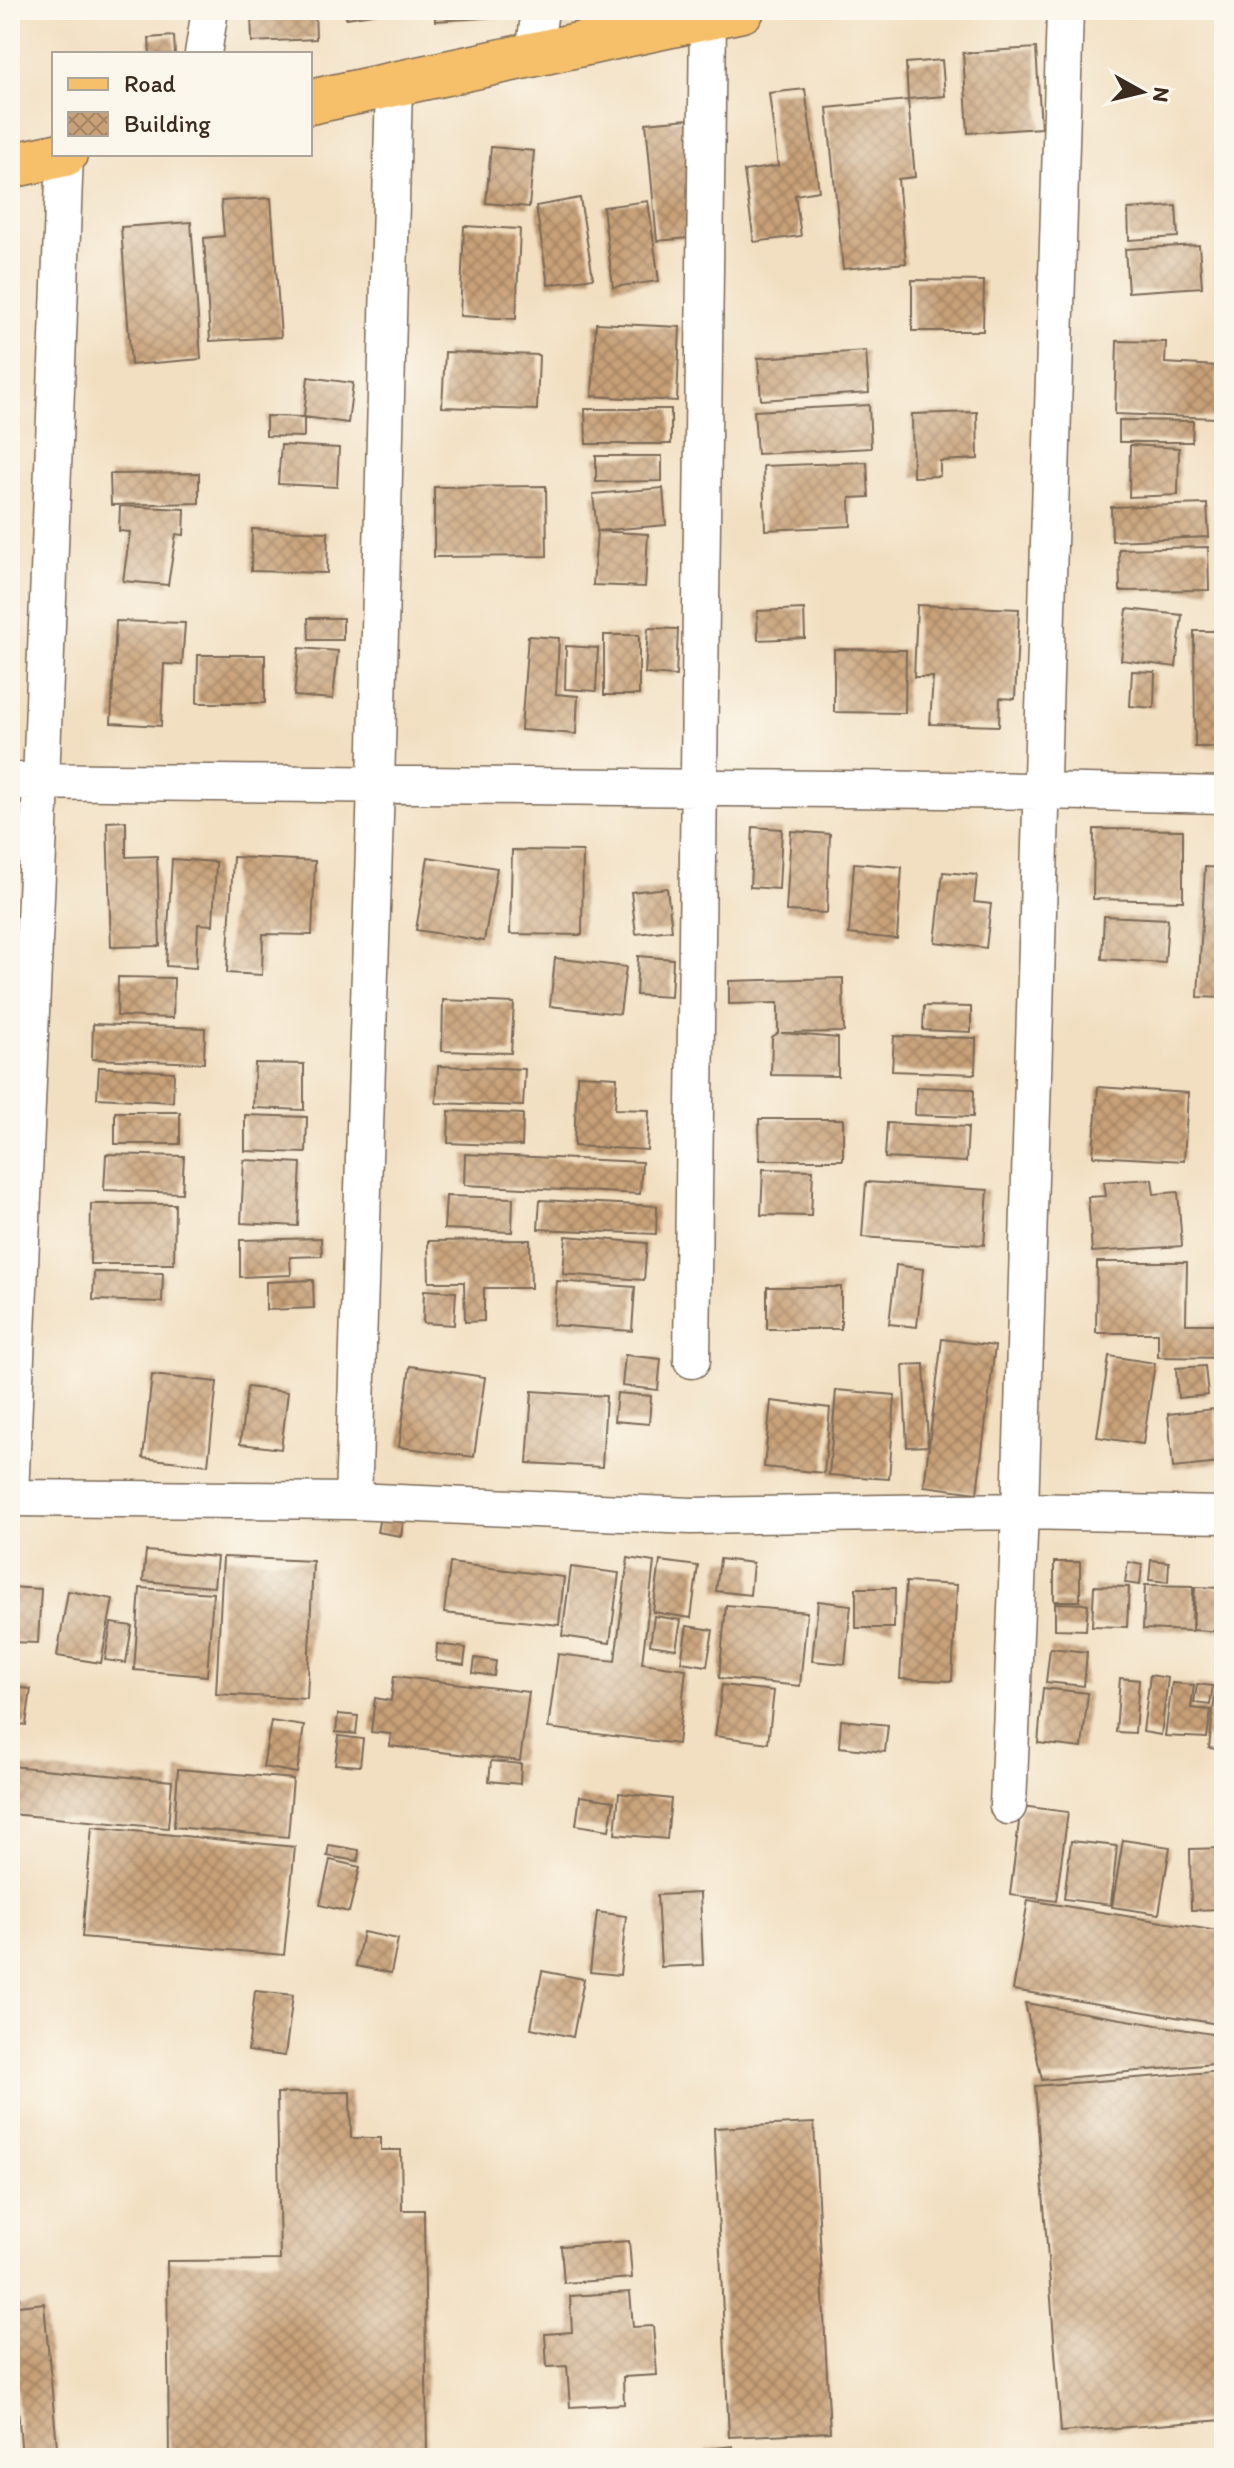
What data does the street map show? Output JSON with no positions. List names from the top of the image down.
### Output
{
  "legend": ["Road", "Building"],
  "north": "right"
}
